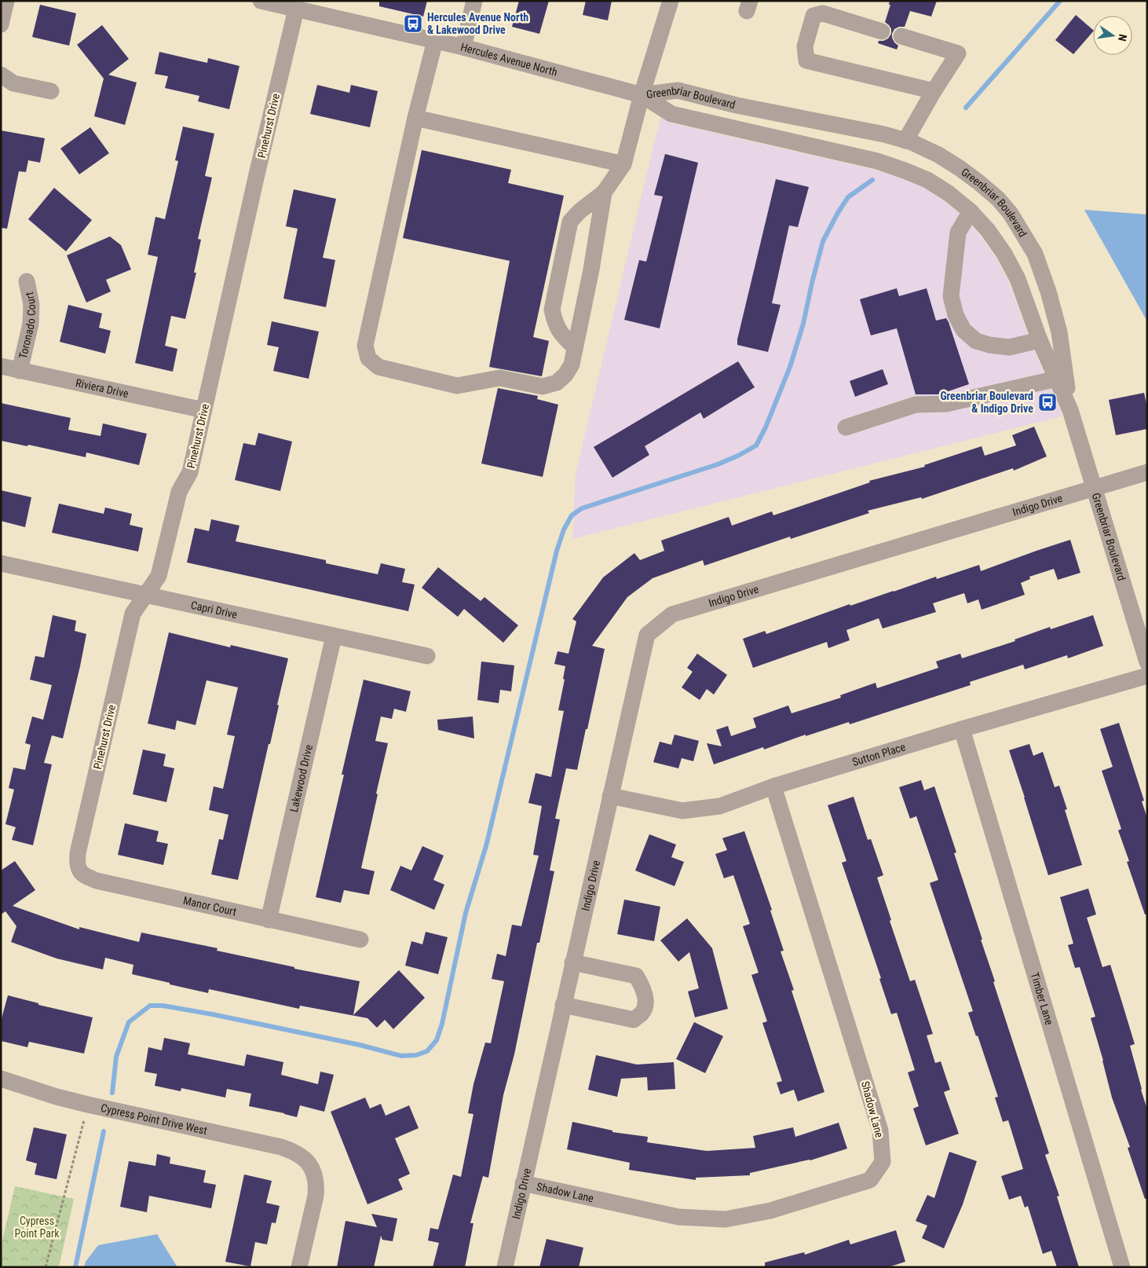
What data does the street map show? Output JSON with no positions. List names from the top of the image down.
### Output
{
  "streets": {
    "street": [
      "Hercules Avenue North",
      "Greenbriar Boulevard",
      "Pinehurst Drive",
      "Toronado Court",
      "Riviera Drive",
      "Indigo Drive",
      "Capri Drive",
      "Sutton Place",
      "Lakewood Drive",
      "Manor Court",
      "Timber Lane",
      "Shadow Lane",
      "Cypress Point Drive West"
    ]
  },
  "crossings": [
    ["Hercules Avenue North", "Greenbriar Boulevard"],
    ["Hercules Avenue North", "Pinehurst Drive"],
    ["Greenbriar Boulevard", "Indigo Drive"],
    ["Pinehurst Drive", "Riviera Drive"],
    ["Pinehurst Drive", "Capri Drive"],
    ["Pinehurst Drive", "Manor Court"],
    ["Toronado Court", "Riviera Drive"],
    ["Indigo Drive", "Sutton Place"],
    ["Indigo Drive", "Shadow Lane"],
    ["Capri Drive", "Lakewood Drive"],
    ["Sutton Place", "Timber Lane"],
    ["Sutton Place", "Shadow Lane"],
    ["Lakewood Drive", "Manor Court"]
  ],
  "parks": ["Cypress Point Park"],
  "places": {
    "bus stop": ["Hercules Avenue North & Lakewood Drive", "Greenbriar Boulevard & Indigo Drive"]
  },
  "north": "right"
}
